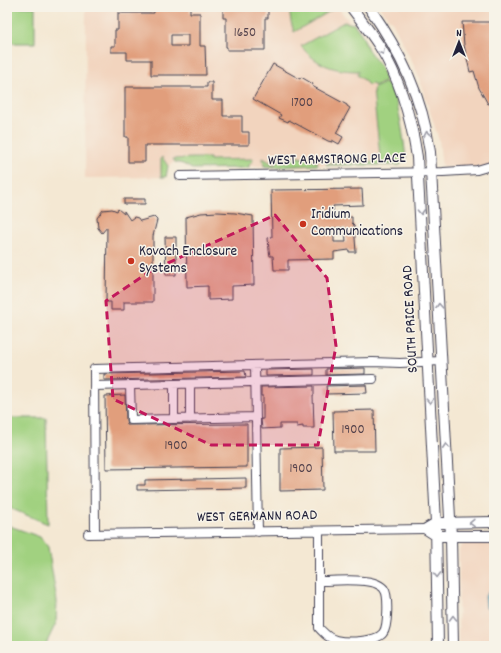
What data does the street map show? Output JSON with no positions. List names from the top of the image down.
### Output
{
  "streets": {
    "main road": ["SOUTH PRICE ROAD", "WEST GERMANN ROAD"],
    "street": ["WEST ARMSTRONG PLACE"]
  },
  "crossings": [
    ["WEST ARMSTRONG PLACE", "SOUTH PRICE ROAD"],
    ["SOUTH PRICE ROAD", "WEST GERMANN ROAD"]
  ],
  "places": ["Iridium Communications", "Kovach Enclosure Systems"],
  "house_numbers": [
    "1650",
    "1700",
    "1900",
    "1900",
    "1900"
  ],
  "north": "top"
}
